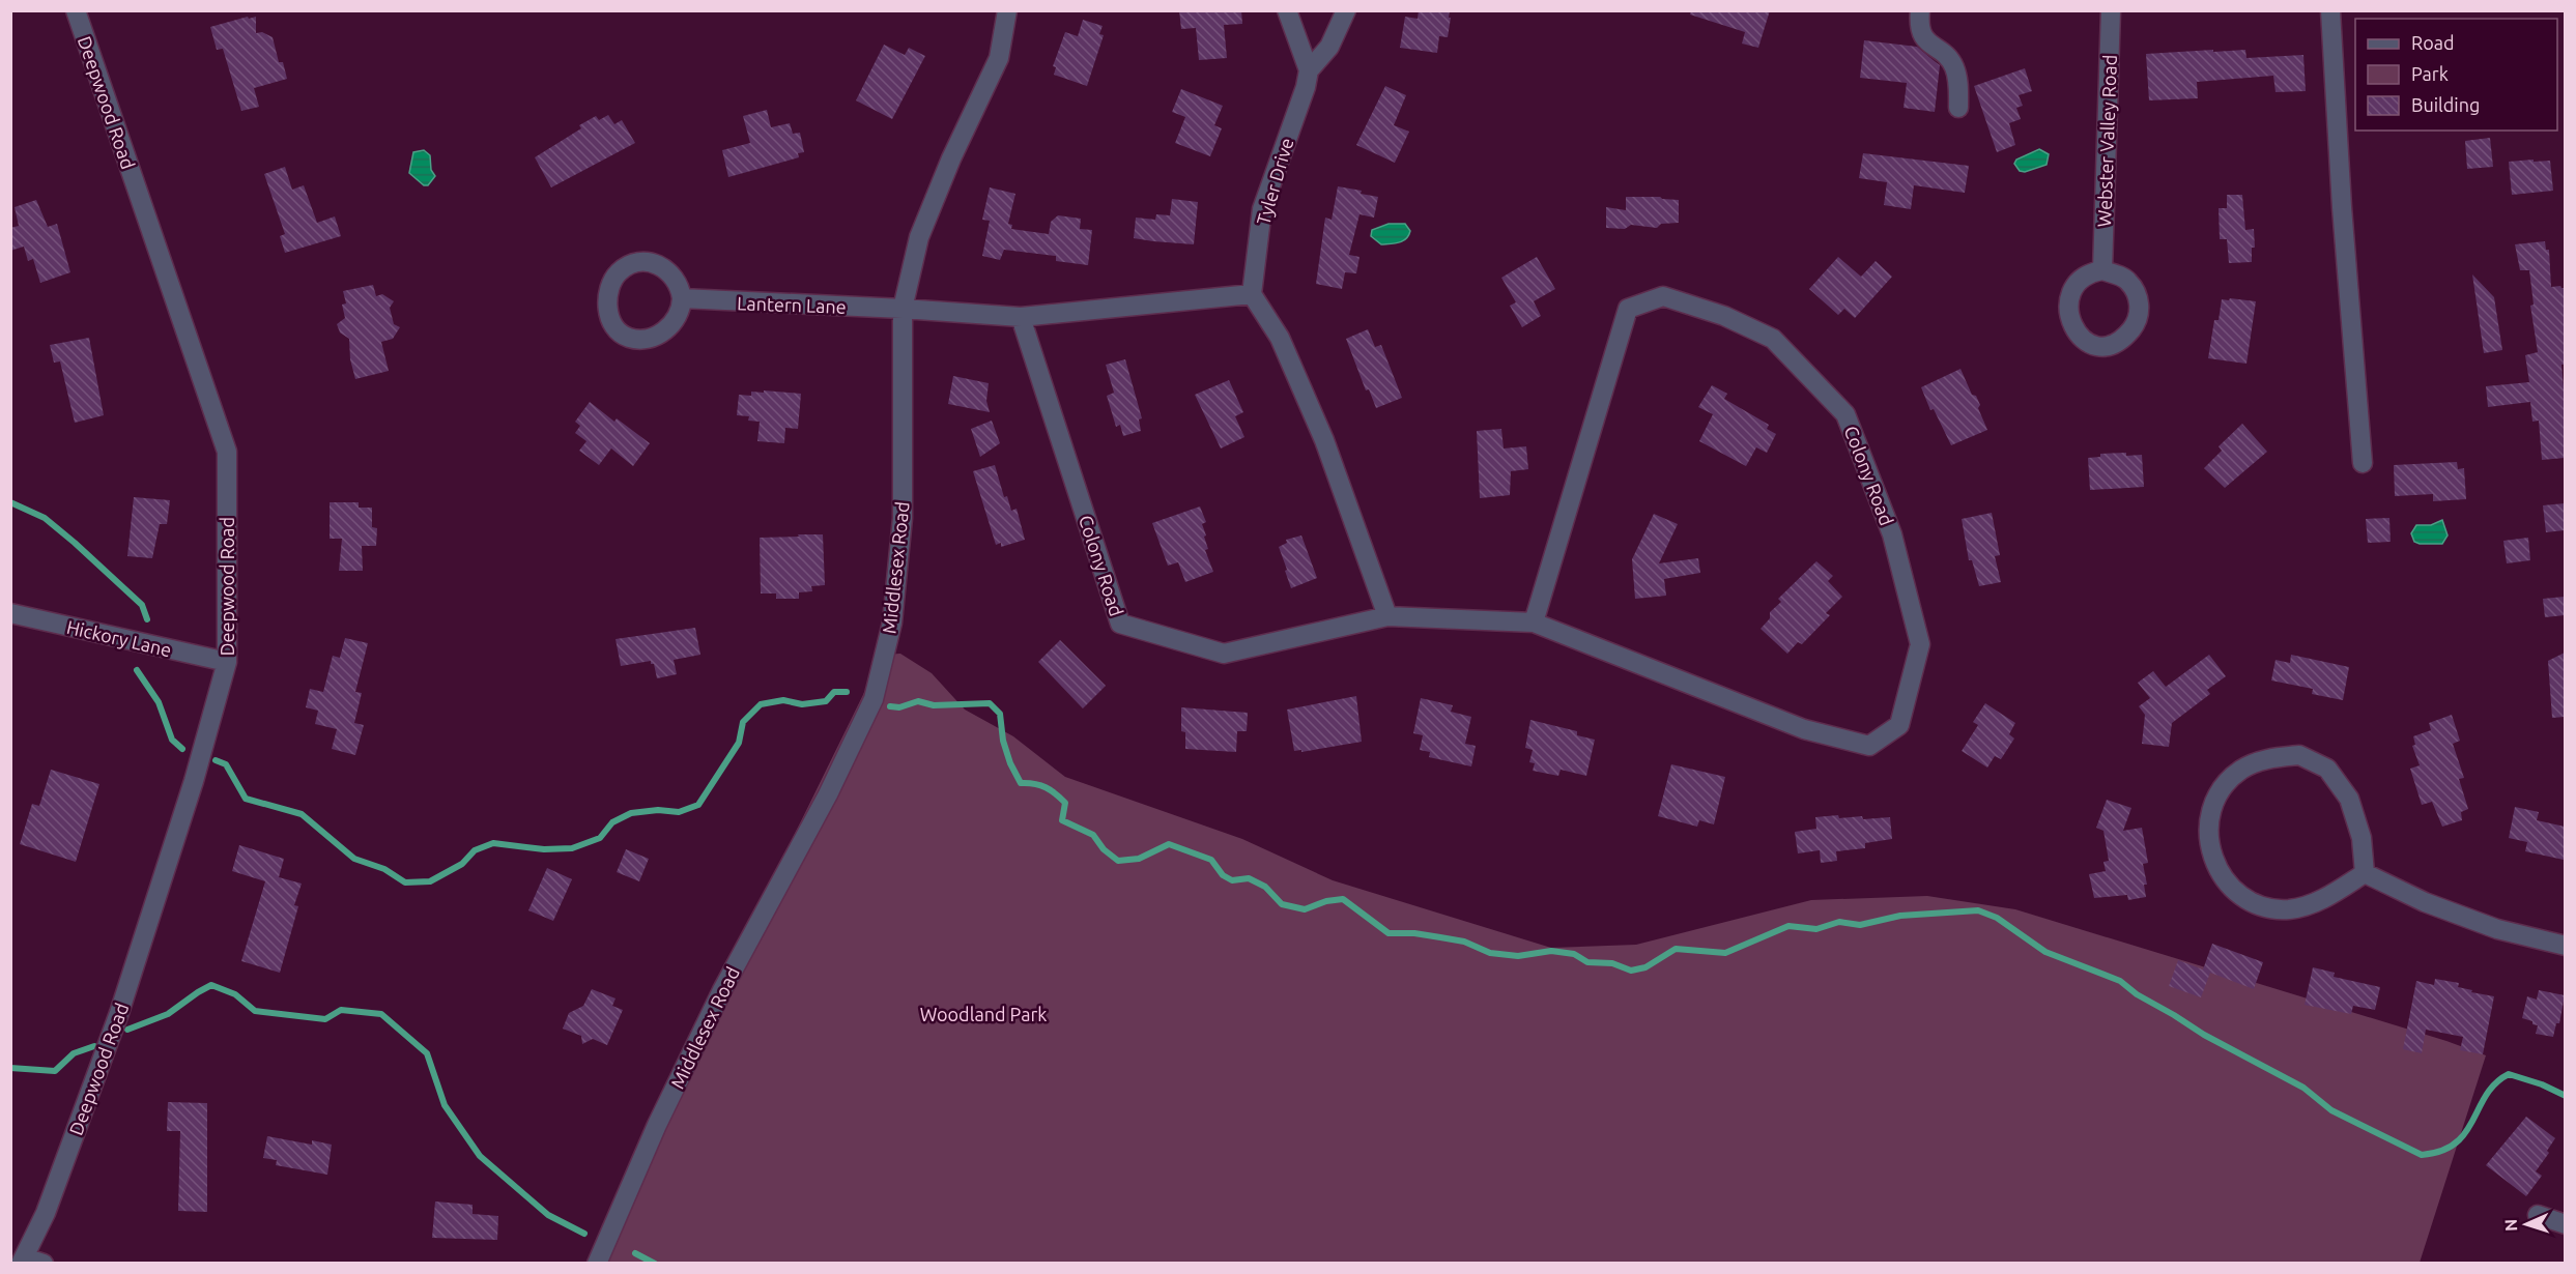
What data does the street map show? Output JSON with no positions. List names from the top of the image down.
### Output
{
  "streets": {
    "street": [
      "Deepwood Road",
      "Webster Valley Road",
      "Tyler Drive",
      "Lantern Lane",
      "Colony Road",
      "Middlesex Road",
      "Hickory Lane"
    ]
  },
  "crossings": [
    ["Deepwood Road", "Hickory Lane"],
    ["Lantern Lane", "Middlesex Road"]
  ],
  "parks": ["Woodland Park"],
  "legend": ["Road", "Park", "Building"],
  "north": "left"
}
